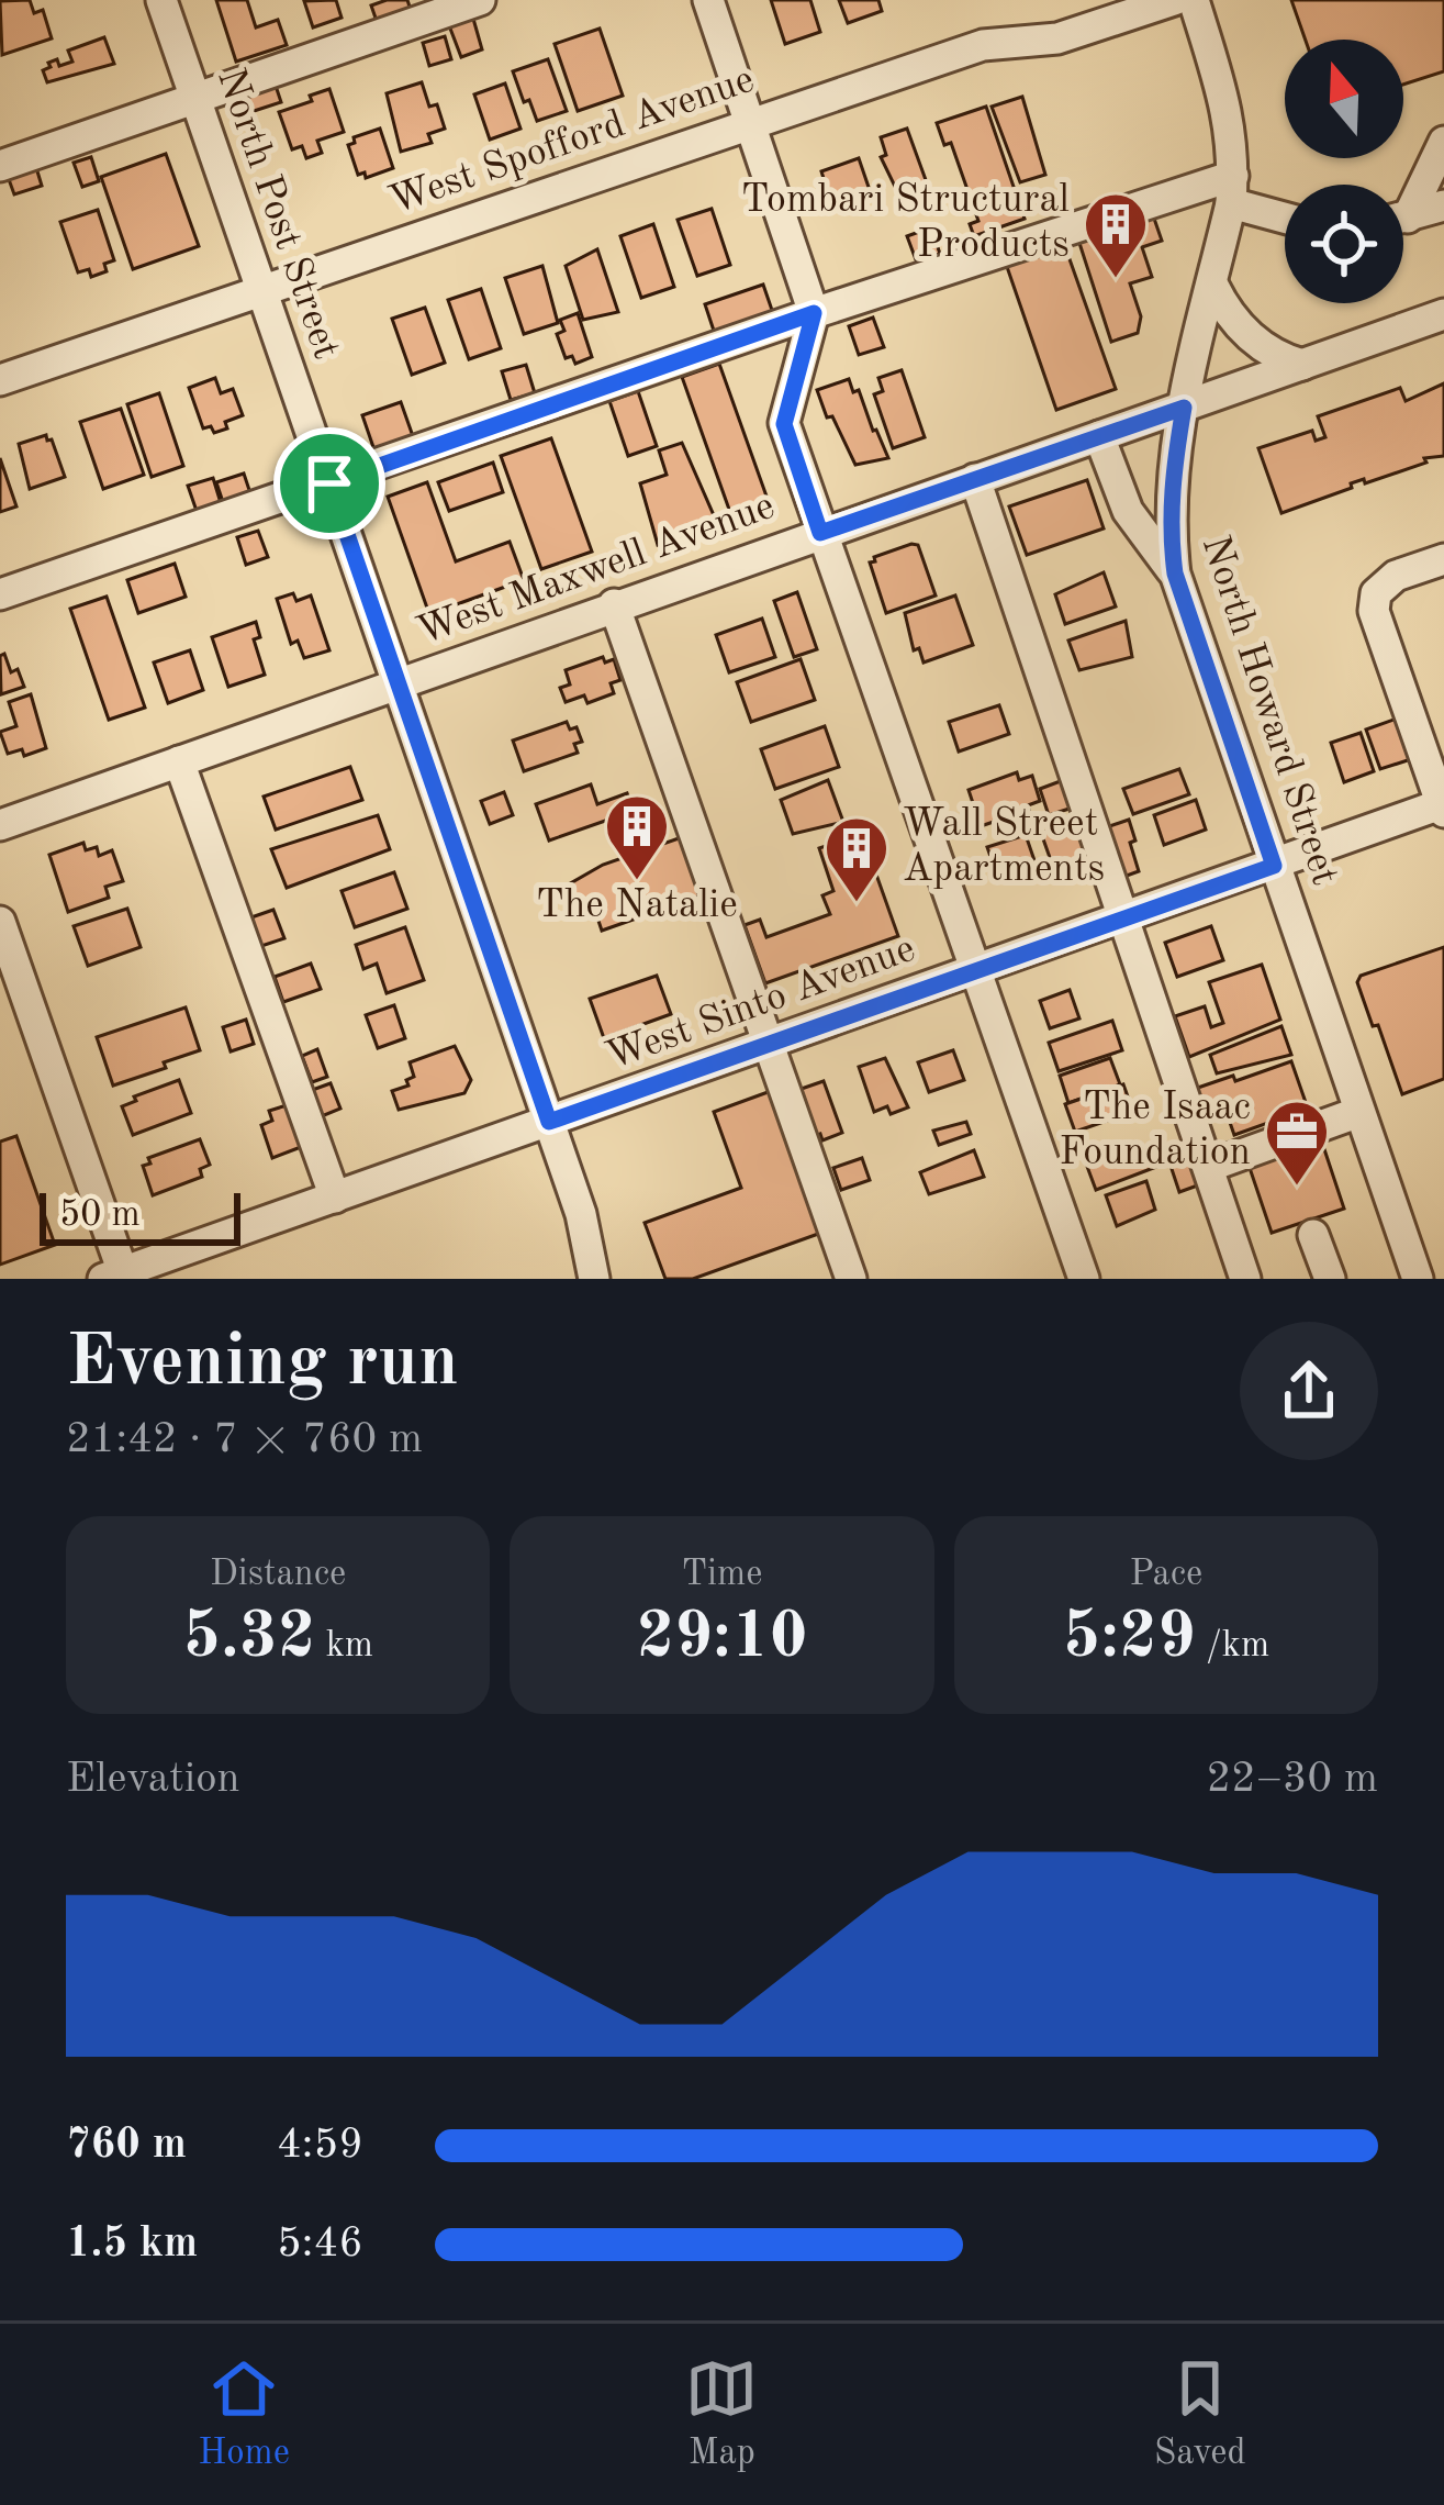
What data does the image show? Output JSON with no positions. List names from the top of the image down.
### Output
{
  "streets": {
    "street": [
      "West Spofford Avenue",
      "North Post Street",
      "West Maxwell Avenue",
      "North Howard Street",
      "West Sinto Avenue"
    ]
  },
  "crossings": [
    ["West Spofford Avenue", "North Post Street"],
    ["North Post Street", "West Maxwell Avenue"],
    ["North Post Street", "West Sinto Avenue"],
    ["West Maxwell Avenue", "North Howard Street"],
    ["North Howard Street", "West Sinto Avenue"]
  ],
  "places": {
    "building": ["Tombari Structural Products", "The Natalie", "Wall Street Apartments"],
    "office": ["The Isaac Foundation"]
  },
  "scale_bar": "50 m",
  "north": "top",
  "page": {
    "scale": "50 m",
    "heading": ["Evening run", "21:42 · 7 × 760 m"],
    "stats": [
      ["Distance", "5.32 km"],
      ["Time", "29:10"],
      ["Pace", "5:29 /km"]
    ],
    "chart": ["Elevation", "22–30 m"],
    "list": [
      {
        "name": "760 m",
        "note": "4:59"
      },
      {
        "name": "1.5 km",
        "note": "5:46"
      }
    ],
    "tabs": ["Home", "Map", "Saved"]
  }
}
